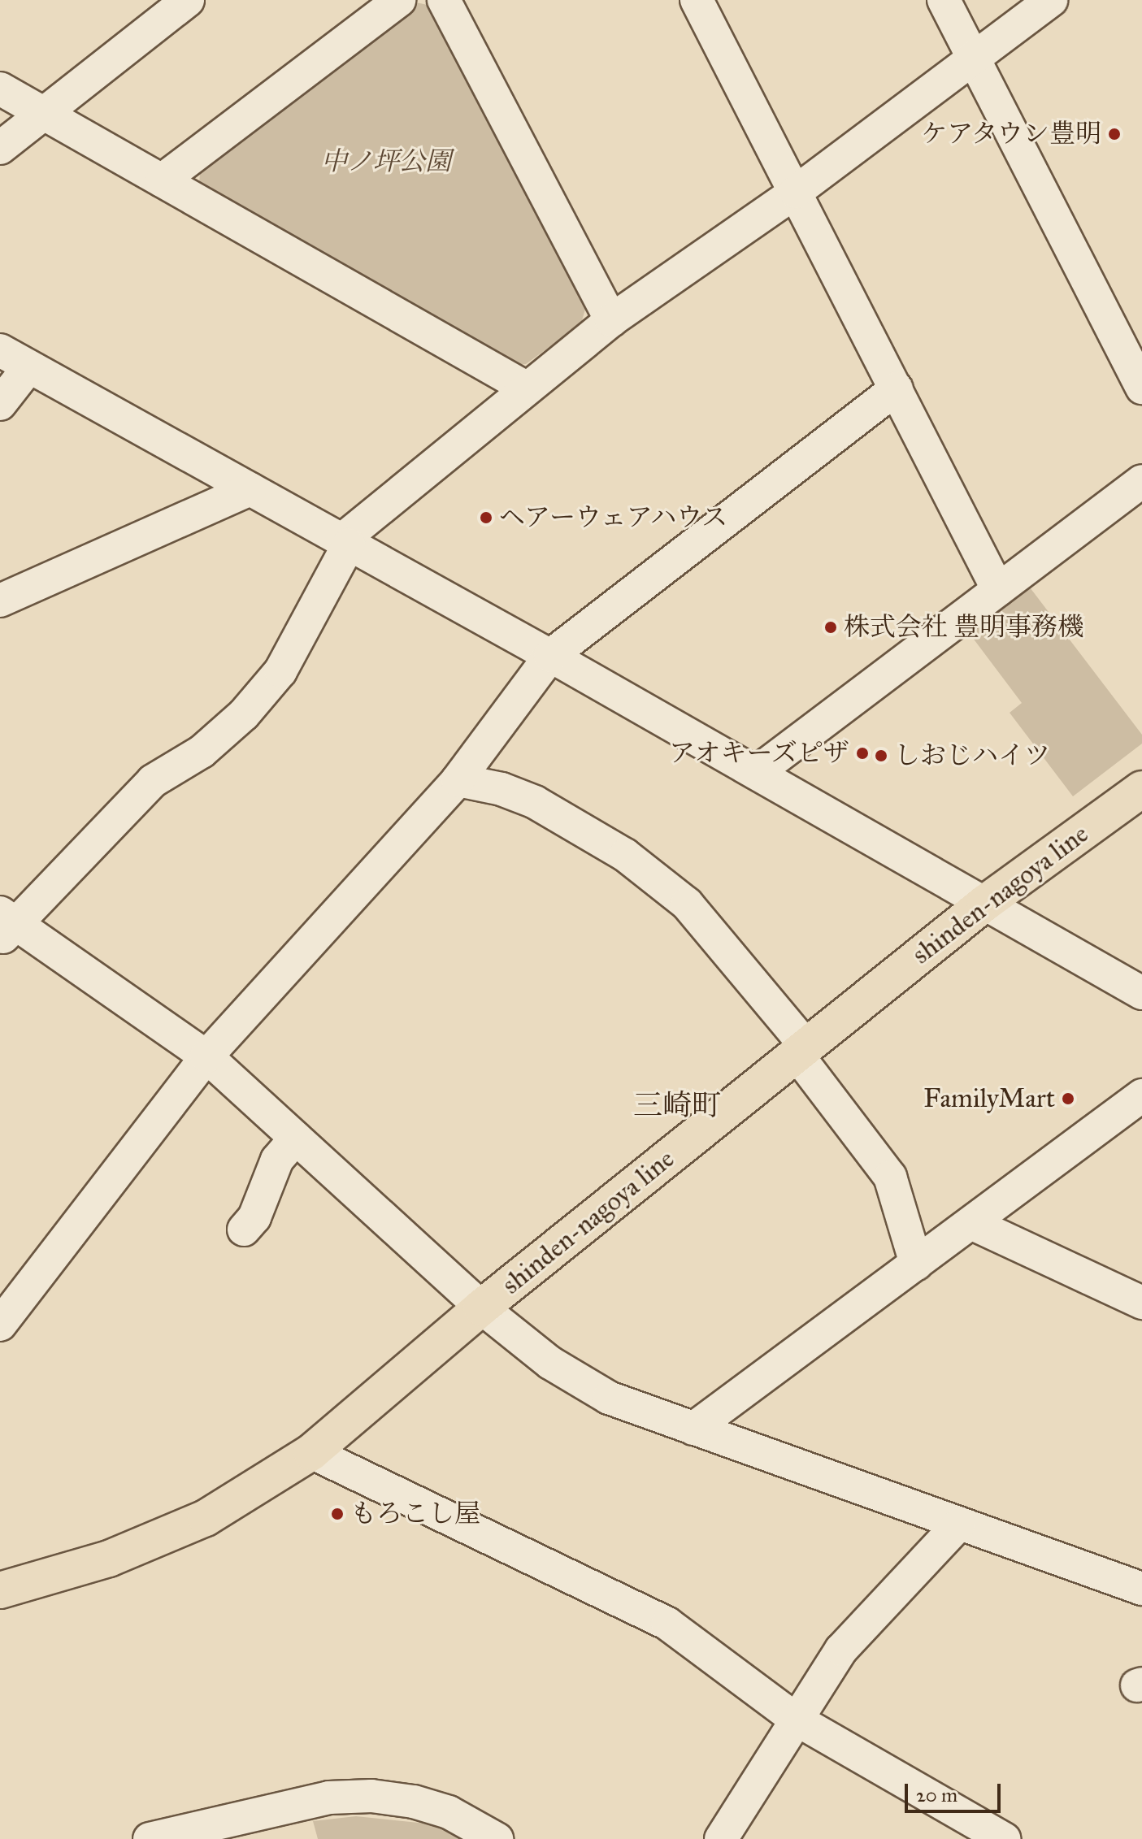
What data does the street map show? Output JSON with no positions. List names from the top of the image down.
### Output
{
  "streets": {
    "main road": ["shinden-nagoya line"]
  },
  "districts": ["三崎町"],
  "parks": ["中ノ坪公園"],
  "places": [
    "ケアタウン豊明",
    "ヘアーウェアハウス",
    "株式会社 豊明事務機",
    "アオキーズピザ",
    "しおじハイツ",
    "FamilyMart",
    "もろこし屋"
  ],
  "scale_bar": "20 m"
}
